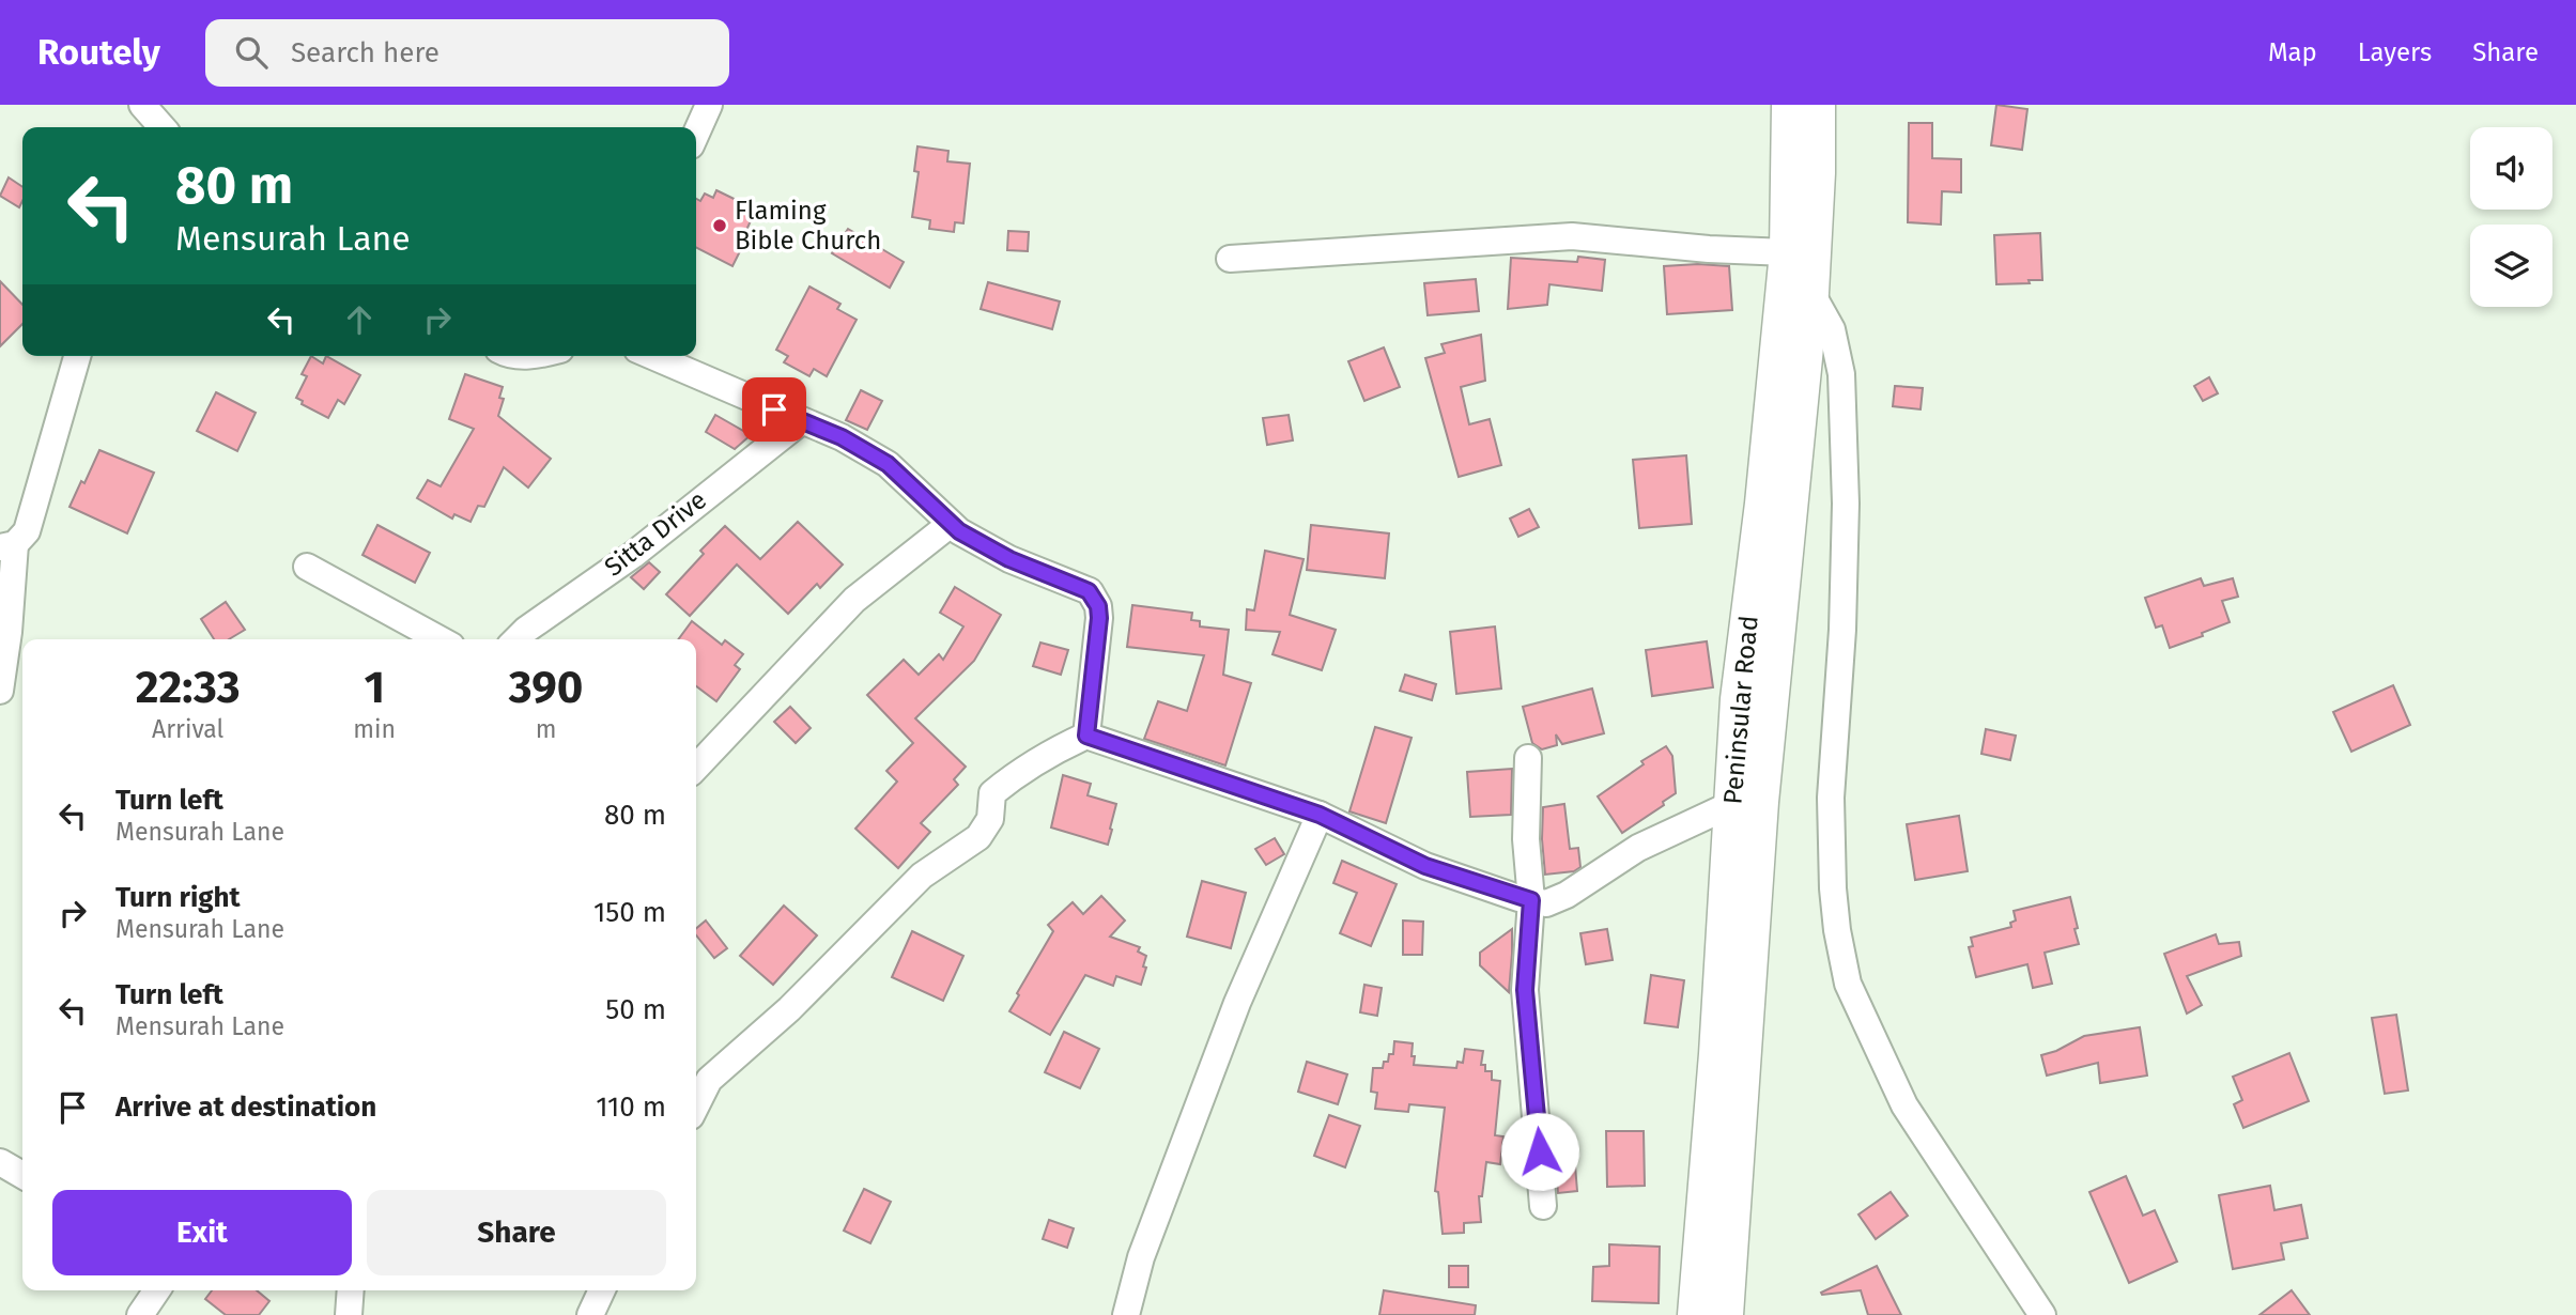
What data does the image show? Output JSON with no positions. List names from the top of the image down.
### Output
{
  "streets": {
    "main road": ["Peninsular Road"],
    "street": ["Sitta Drive"]
  },
  "places": ["Flaming Bible Church"],
  "page": {
    "header": "Routely",
    "search": "Search here",
    "nav": ["Map", "Layers", "Share"],
    "turn": ["80 m", "Mensurah Lane"],
    "eta": [
      "22:33",
      "Arrival",
      "1",
      "min",
      "390",
      "m"
    ],
    "list": [
      {
        "name": "Turn left",
        "note": "Mensurah Lane",
        "value": "80 m"
      },
      {
        "name": "Turn right",
        "note": "Mensurah Lane",
        "value": "150 m"
      },
      {
        "name": "Turn left",
        "note": "Mensurah Lane",
        "value": "50 m"
      },
      {
        "name": "Arrive at destination",
        "value": "110 m"
      }
    ],
    "buttons": ["Exit", "Share"]
  }
}
